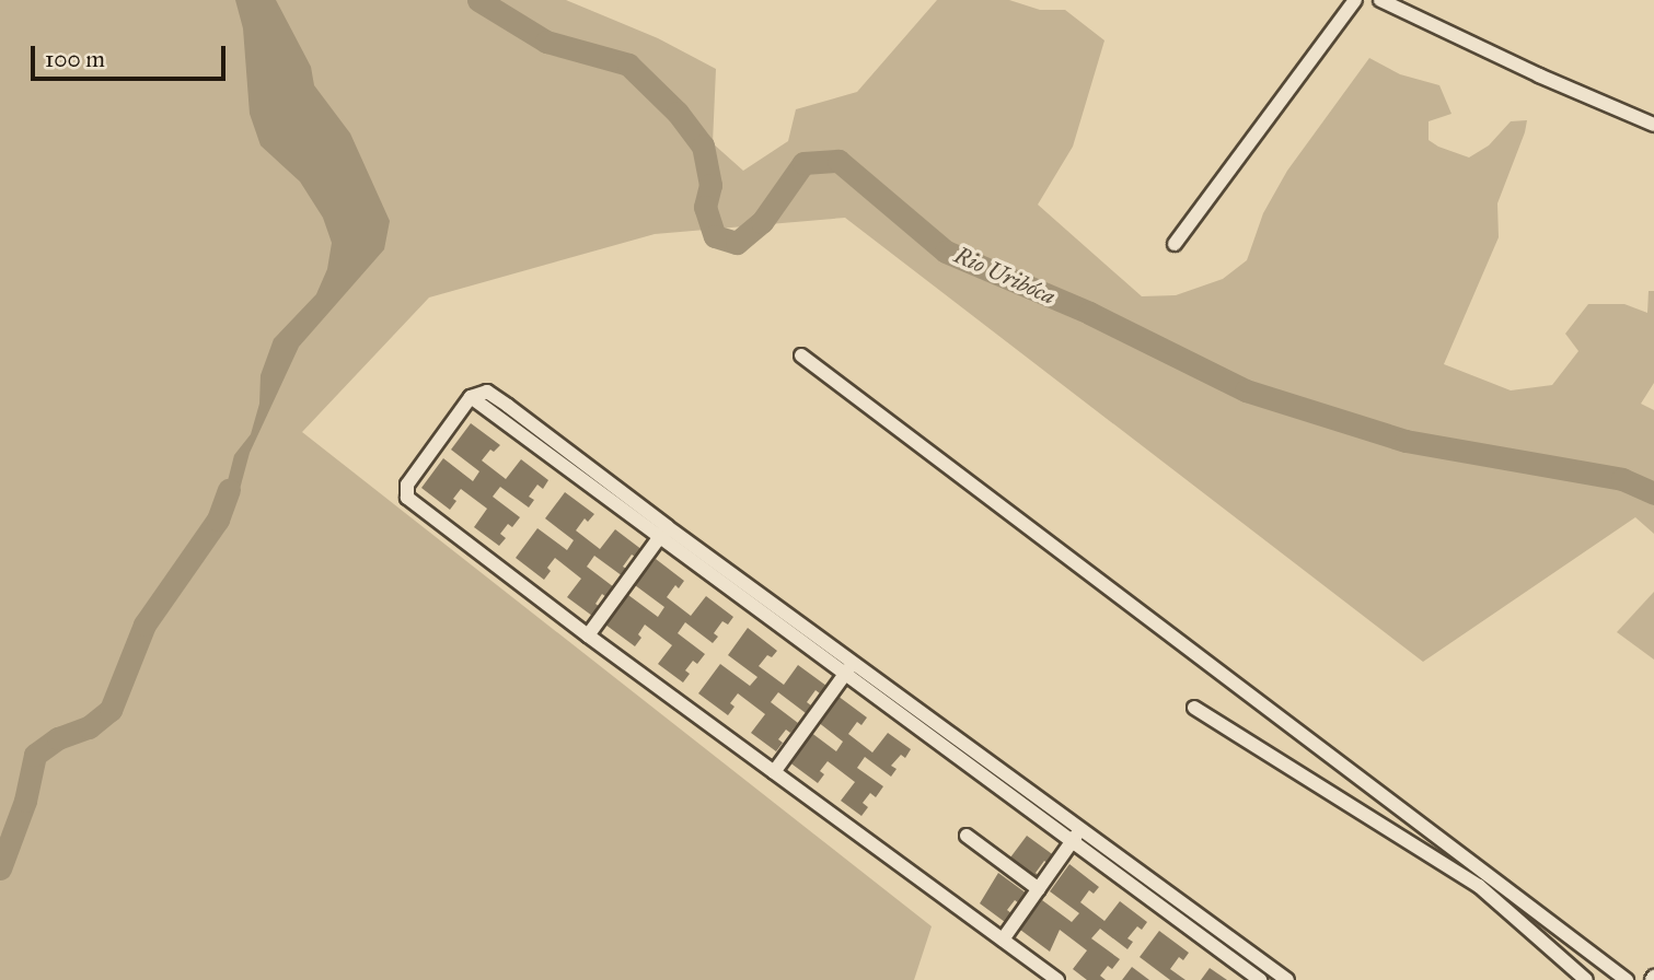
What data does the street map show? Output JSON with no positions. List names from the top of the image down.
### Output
{
  "water": ["Rio Uribóca"],
  "scale_bar": "100 m"
}
